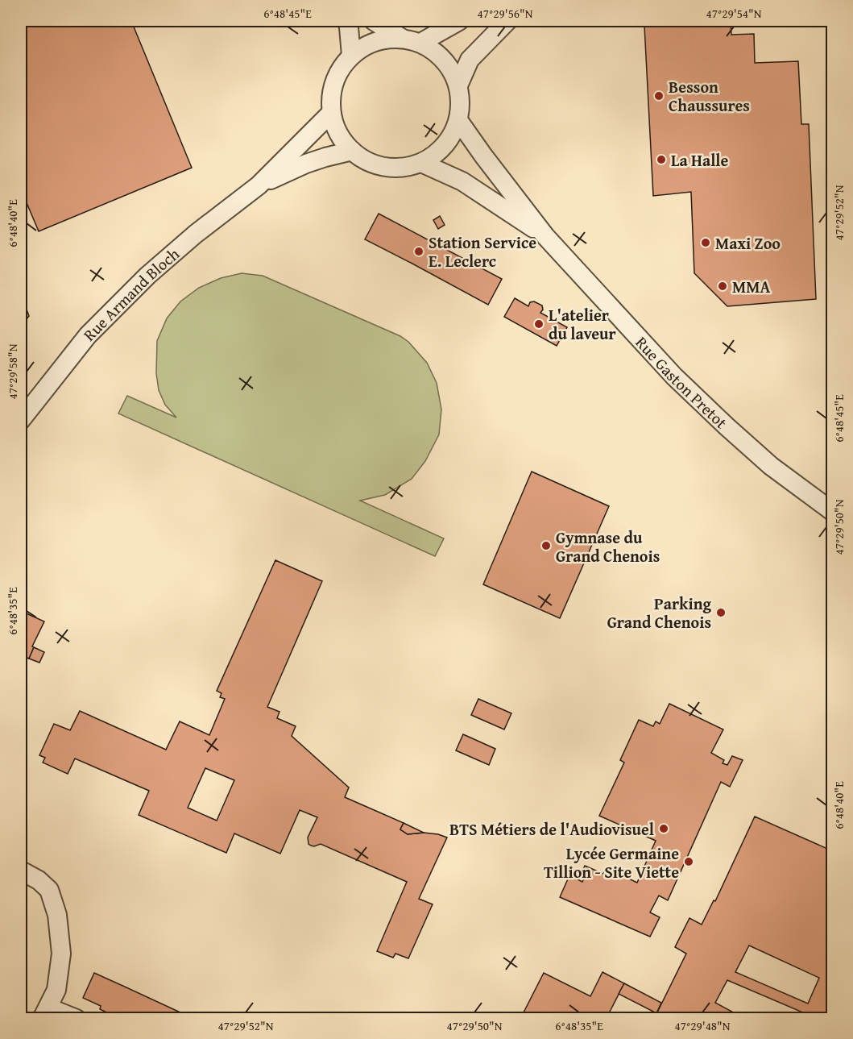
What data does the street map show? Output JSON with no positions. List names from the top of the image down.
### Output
{
  "streets": {
    "street": ["Rue Armand Bloch", "Rue Gaston Pretot"]
  },
  "crossings": [
    ["Rue Armand Bloch", "Rue Gaston Pretot"]
  ],
  "places": [
    "Besson Chaussures",
    "La Halle",
    "Maxi Zoo",
    "Station Service E. Leclerc",
    "MMA",
    "L'atelier du laveur",
    "Gymnase du Grand Chenois",
    "Parking Grand Chenois",
    "BTS Métiers de l'Audiovisuel",
    "Lycée Germaine Tillion - Site Viette"
  ],
  "coordinates": [
    "6°48'45\"E",
    "47°29'56\"N",
    "47°29'54\"N",
    "47°29'52\"N",
    "6°48'40\"E",
    "47°29'58\"N",
    "47°29'50\"N",
    "6°48'35\"E",
    "47°29'48\"N"
  ]
}
